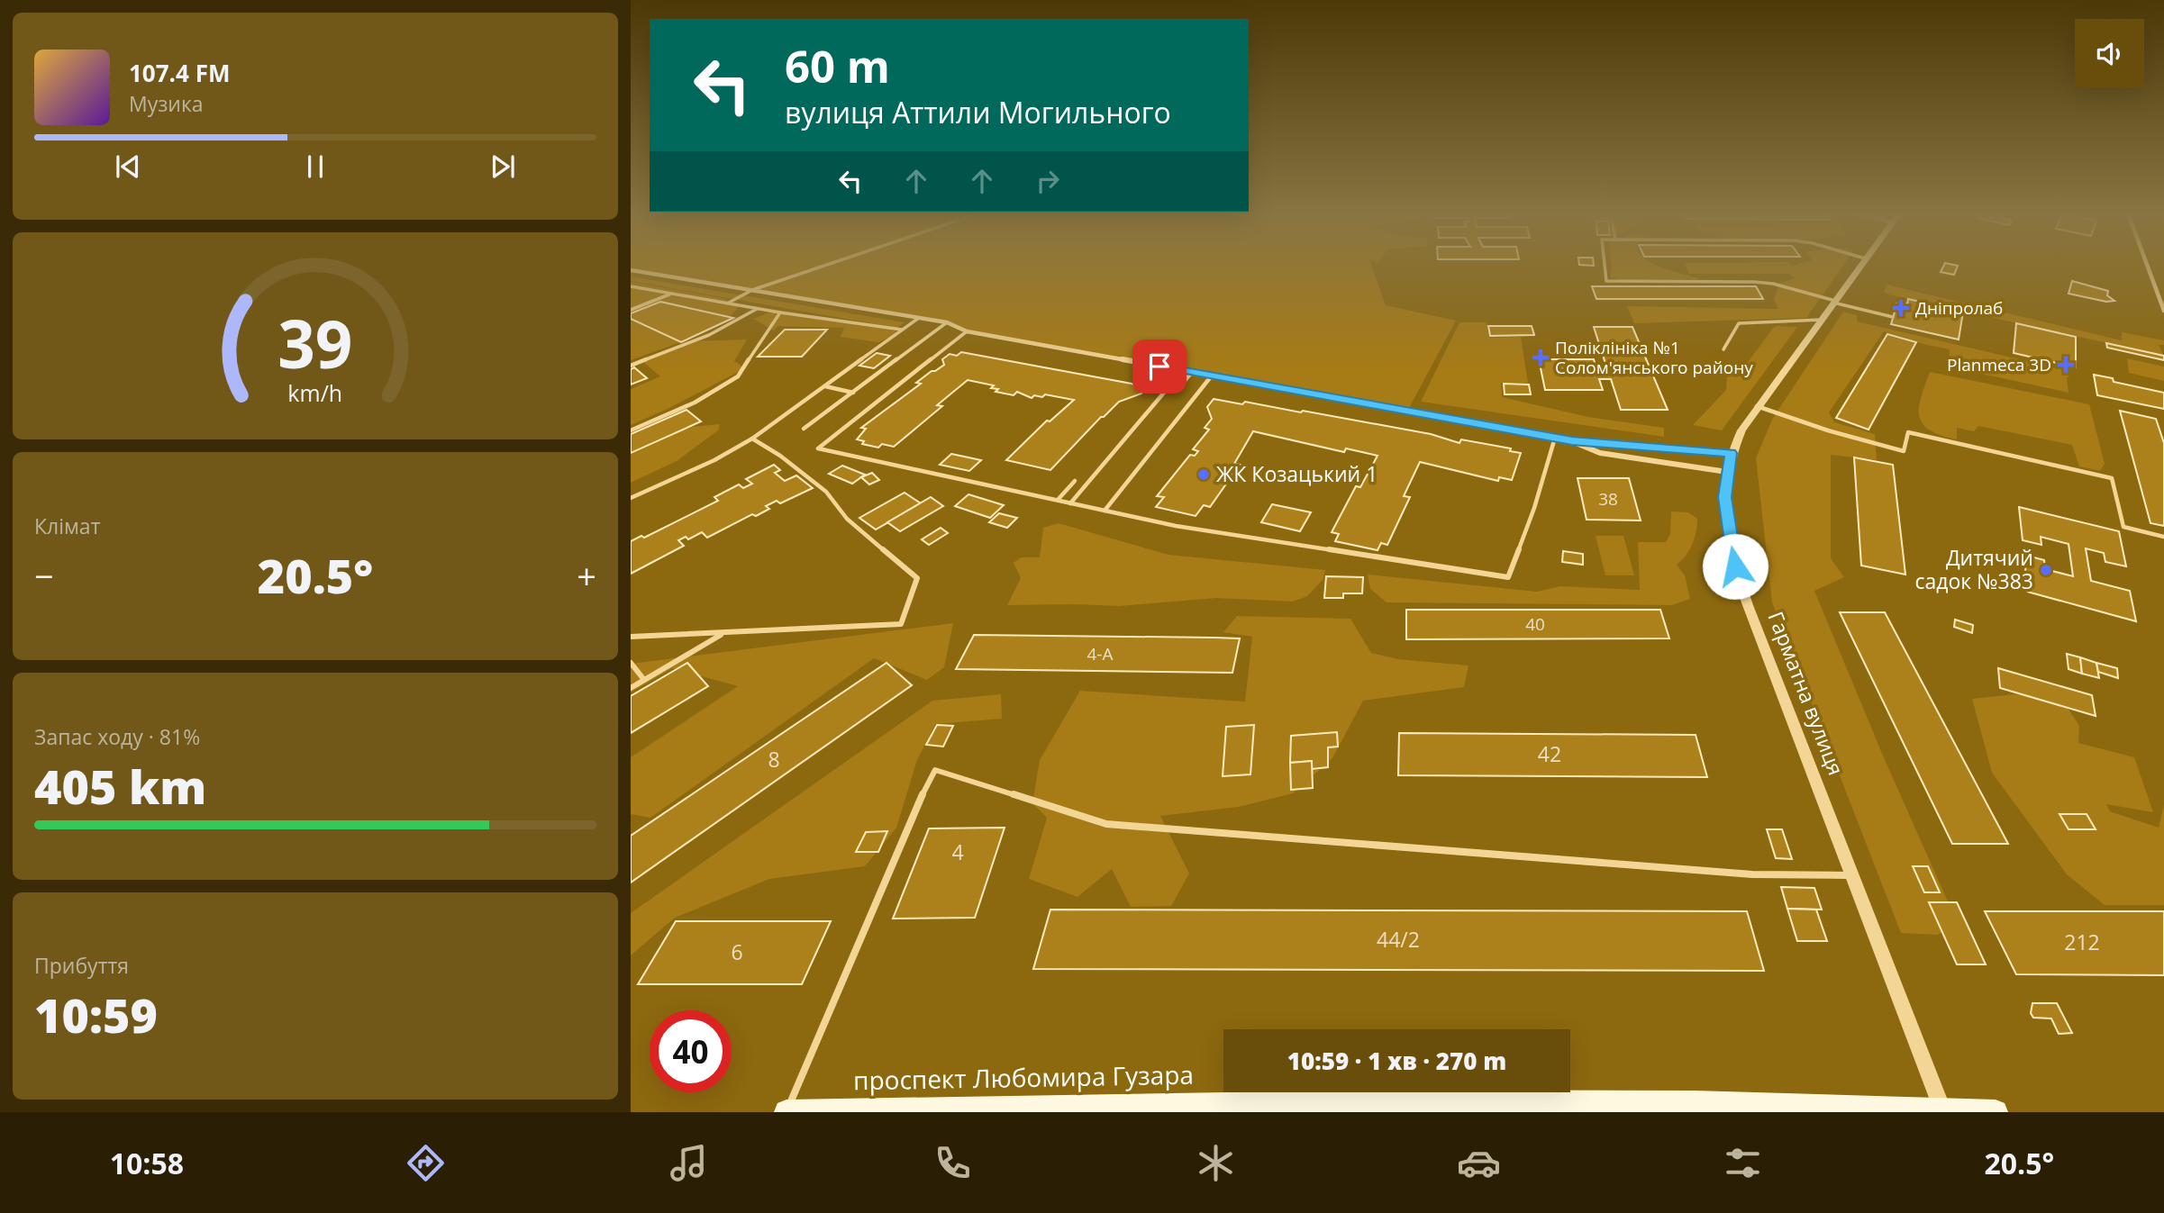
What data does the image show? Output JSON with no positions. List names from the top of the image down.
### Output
{
  "streets": {
    "main road": ["проспект Любомира Гузара"],
    "street": ["Гарматна вулиця"]
  },
  "crossings": [
    ["Гарматна вулиця", "проспект Любомира Гузара"]
  ],
  "places": {
    "health": ["Дніпролаб", "Поліклініка №1 Солом'янського району", "Planmeca 3D"],
    "other": ["ЖК Козацький 1", "Дитячий садок №383"]
  },
  "house_numbers": [
    "38",
    "40",
    "4-А",
    "42",
    "8",
    "4",
    "44/2",
    "212",
    "6"
  ],
  "page": {
    "turn": ["60 m", "вулиця Аттили Могильного"],
    "song": ["107.4 FM", "Музика"],
    "tile": [
      "Клімат",
      ["Запас ходу · 81%", "405 km"],
      ["Прибуття", "10:59"]
    ],
    "heat": ["−", "20.5°", "+"],
    "limit": "40",
    "trip": "10:59 · 1 хв · 270 m",
    "tabs": ["10:58", "20.5°"],
    "gauge": ["39", "km/h"]
  }
}
